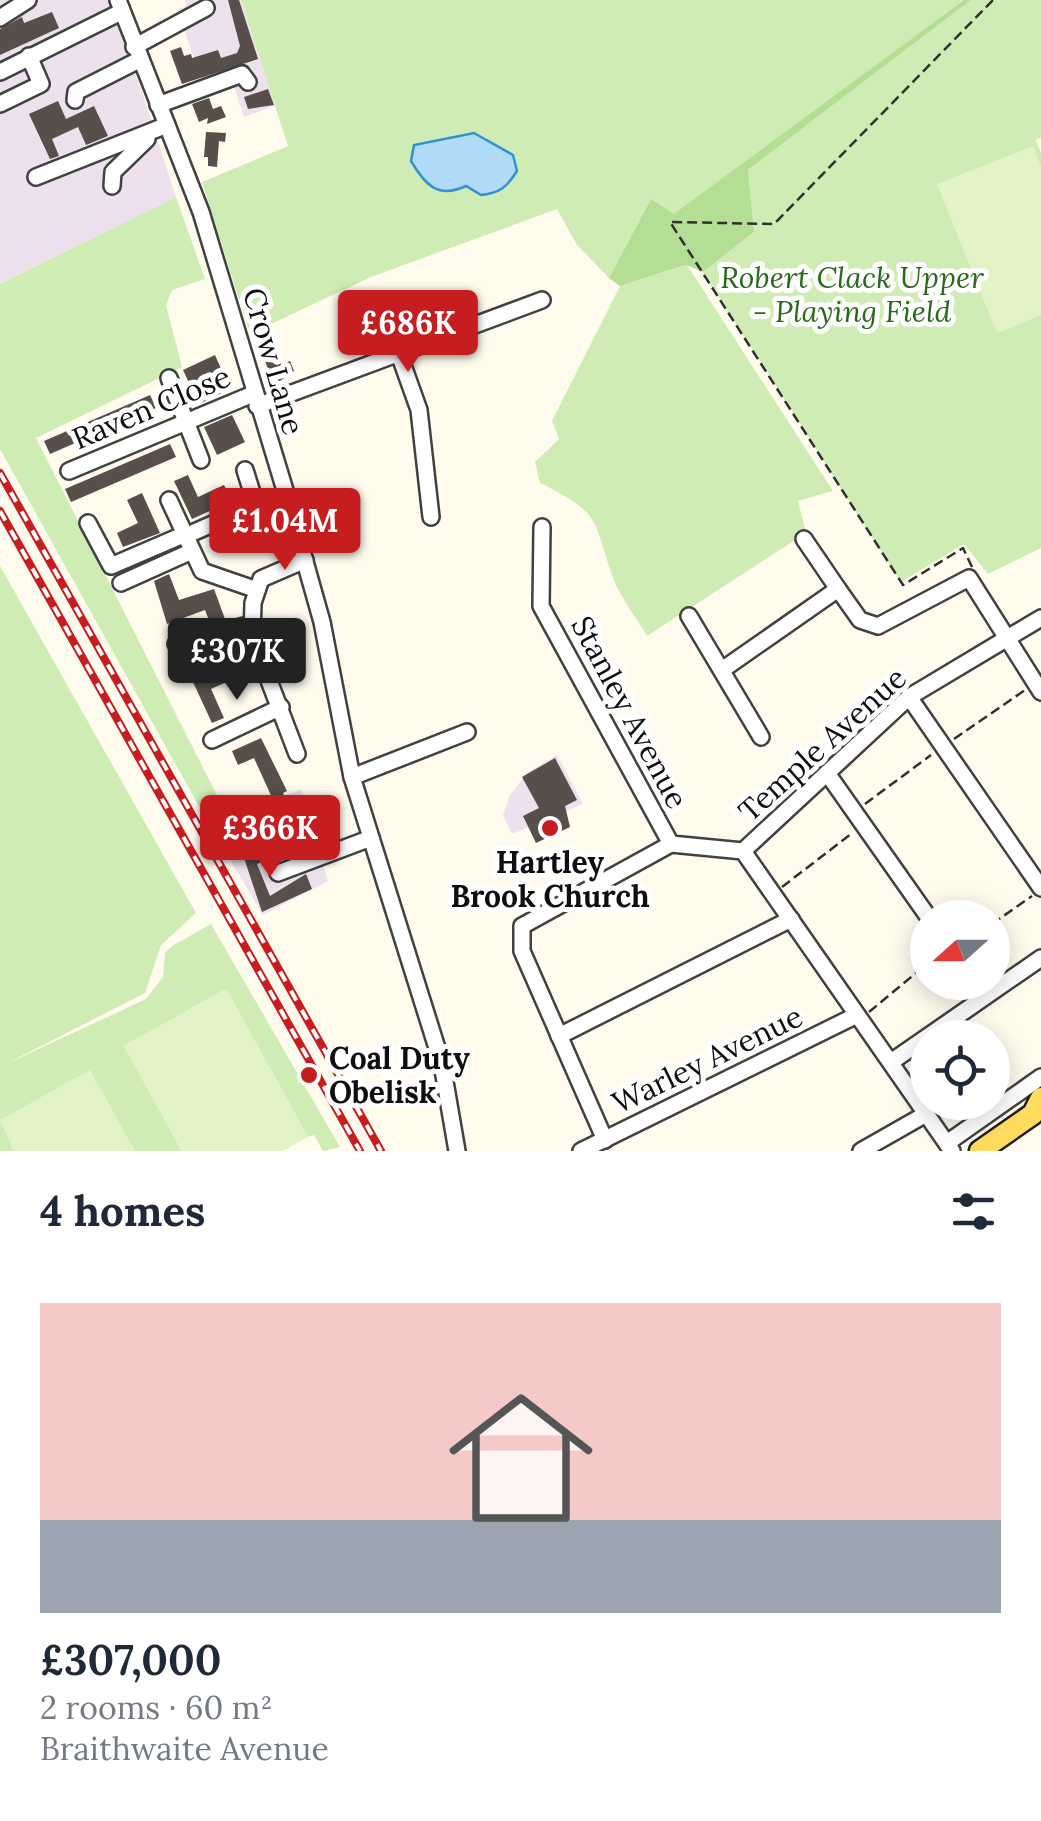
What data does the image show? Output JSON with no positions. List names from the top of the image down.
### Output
{
  "streets": {
    "street": [
      "Crow Lane",
      "Raven Close",
      "Stanley Avenue",
      "Temple Avenue",
      "Warley Avenue"
    ]
  },
  "crossings": [
    ["Crow Lane", "Raven Close"],
    ["Stanley Avenue", "Temple Avenue"]
  ],
  "parks": ["Robert Clack Upper - Playing Field"],
  "places": ["Hartley Brook Church", "Coal Duty Obelisk"],
  "north": "left",
  "page": {
    "price": [
      "£686K",
      "£1.04M",
      "£307K",
      "£366K"
    ],
    "heading": "4 homes",
    "list": [
      {
        "name": "£307,000",
        "note": "2 rooms · 60 m² · Braithwaite Avenue"
      }
    ]
  }
}
